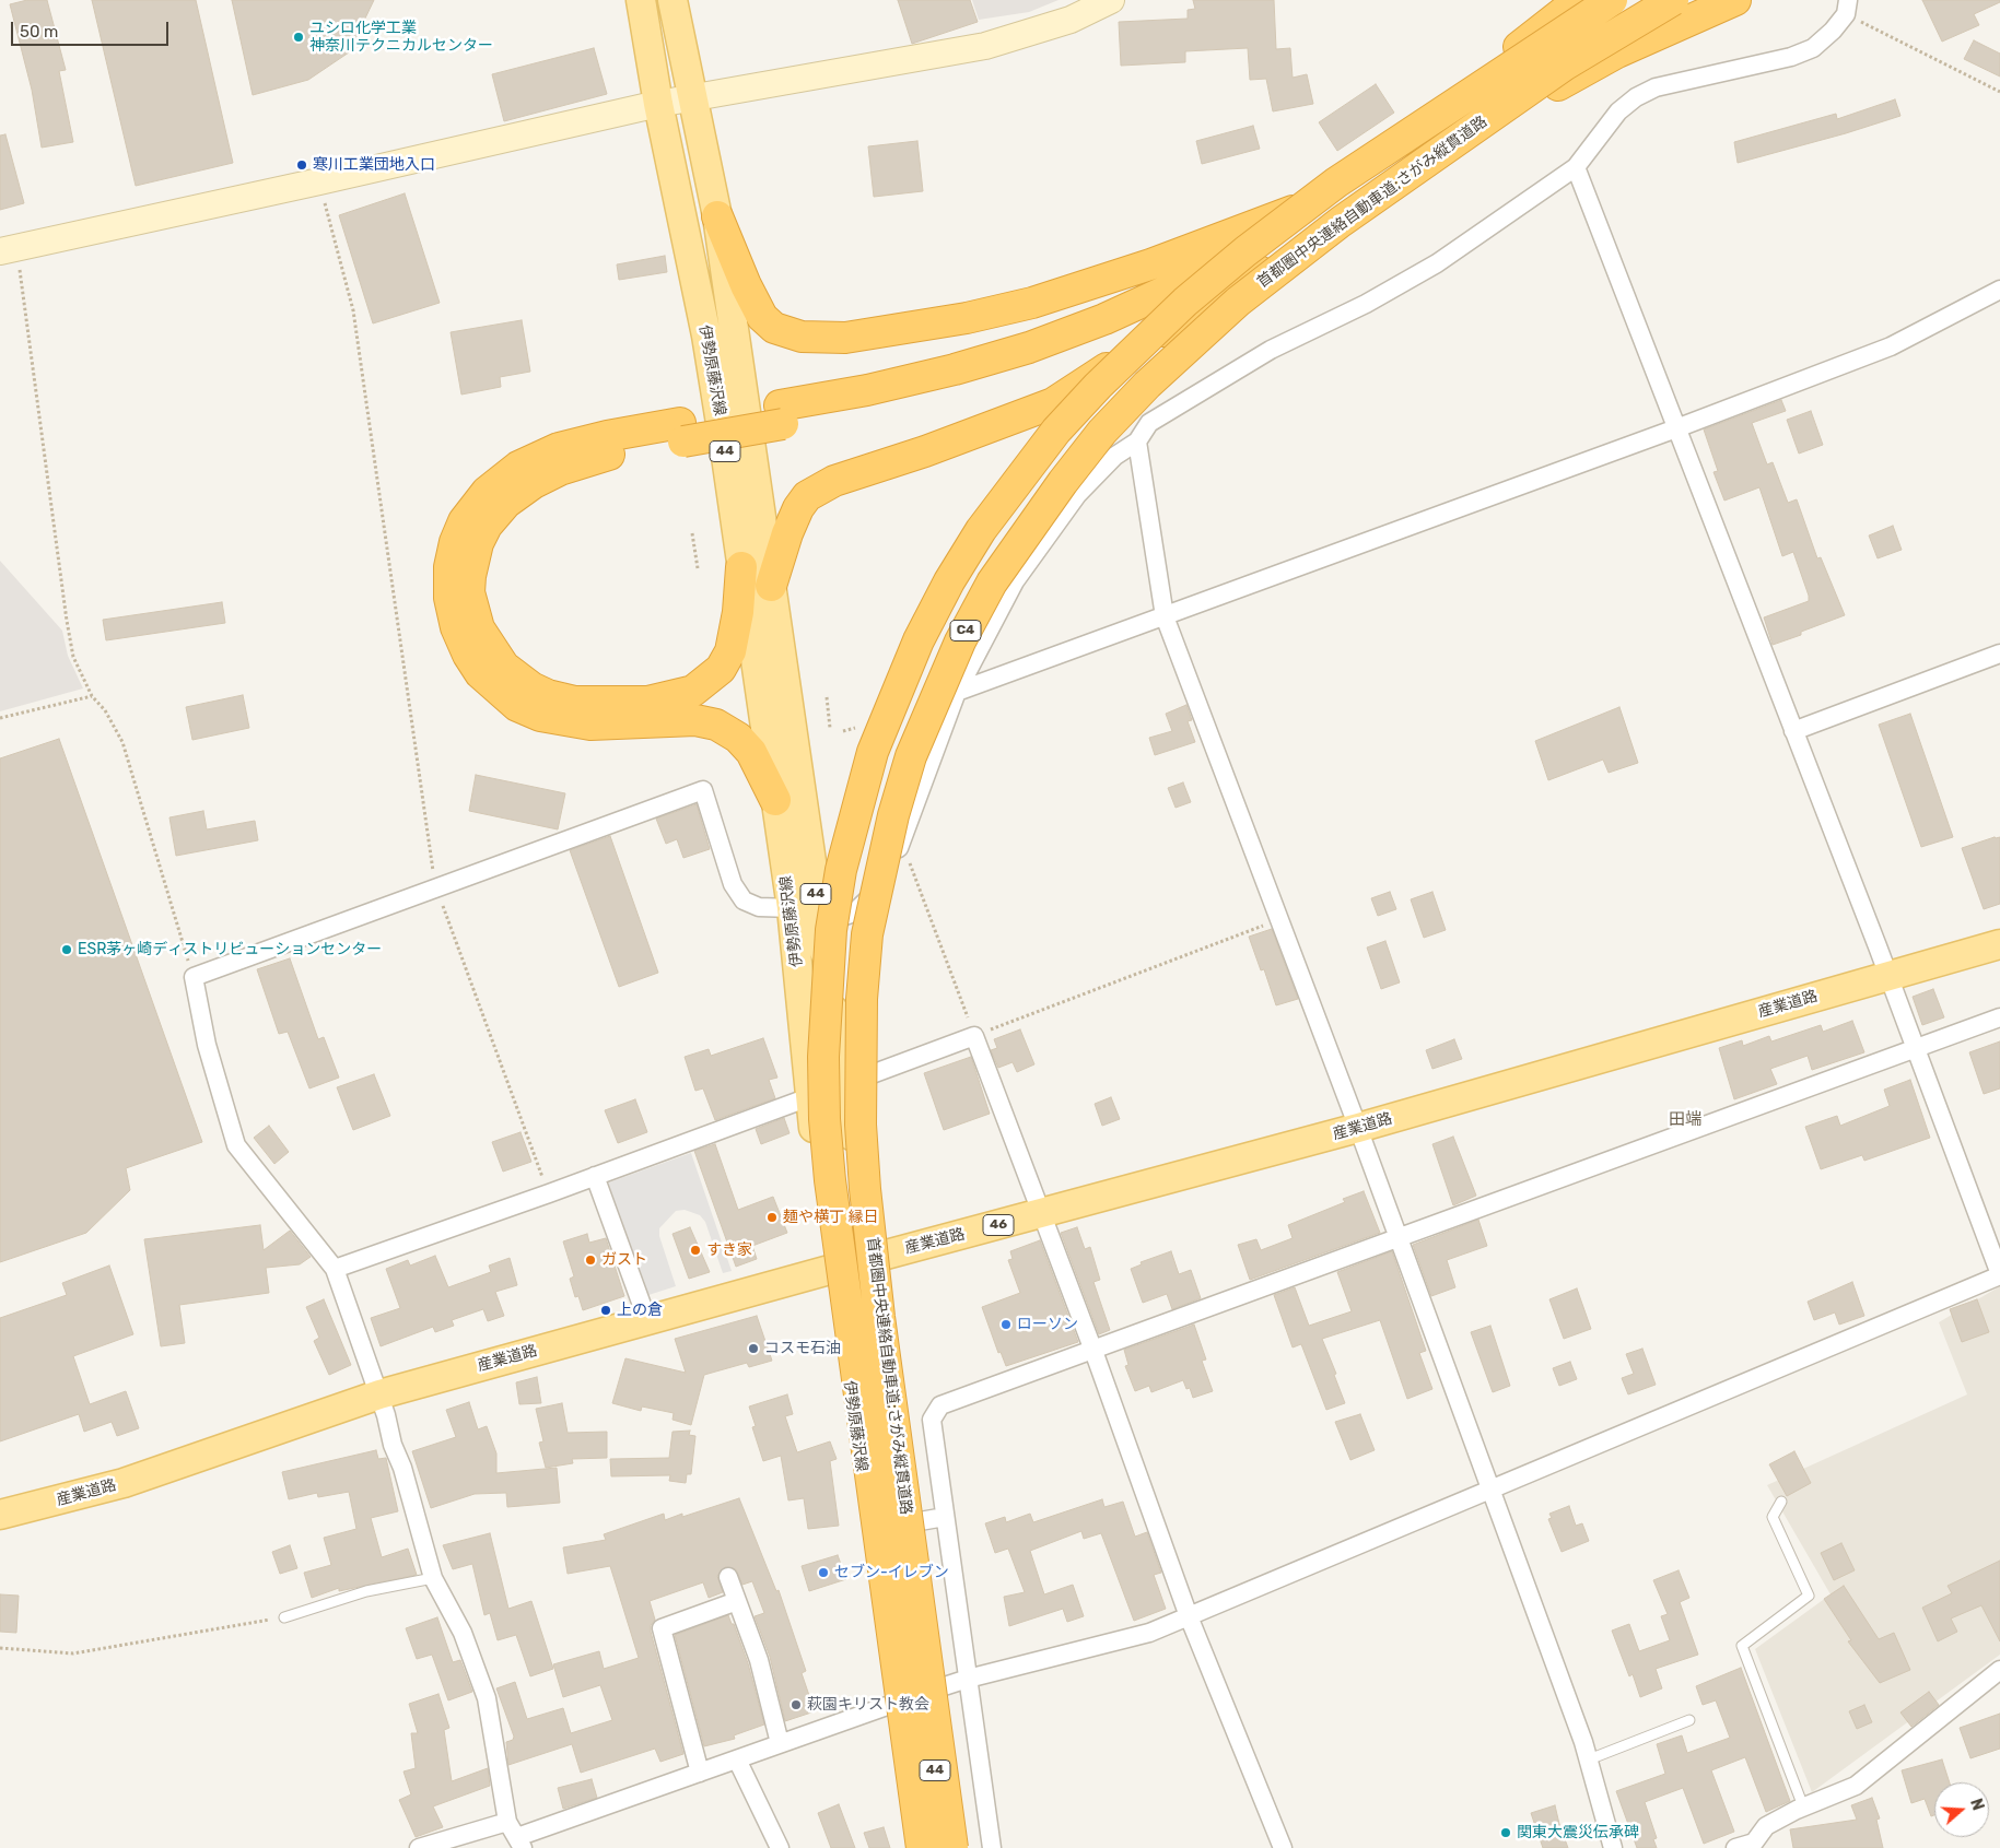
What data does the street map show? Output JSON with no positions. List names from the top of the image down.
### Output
{
  "streets": {
    "highway": ["首都圏中央連絡自動車道;さがみ縦貫道路", "C4"],
    "main road": [
      "伊勢原藤沢線",
      "44",
      "産業道路",
      "46"
    ]
  },
  "crossings": [
    ["伊勢原藤沢線", "産業道路"]
  ],
  "districts": ["田端"],
  "places": [
    "ユシロ化学工業 神奈川テクニカルセンター",
    "寒川工業団地入口",
    "ESR茅ヶ崎ディストリビューションセンター",
    "麺や横丁 縁日",
    "すき家",
    "ガスト",
    "上の倉",
    "ローソン",
    "コスモ石油",
    "セブン-イレブン",
    "萩園キリスト教会",
    "関東大震災伝承碑"
  ],
  "scale_bar": "50 m",
  "north": "right"
}
